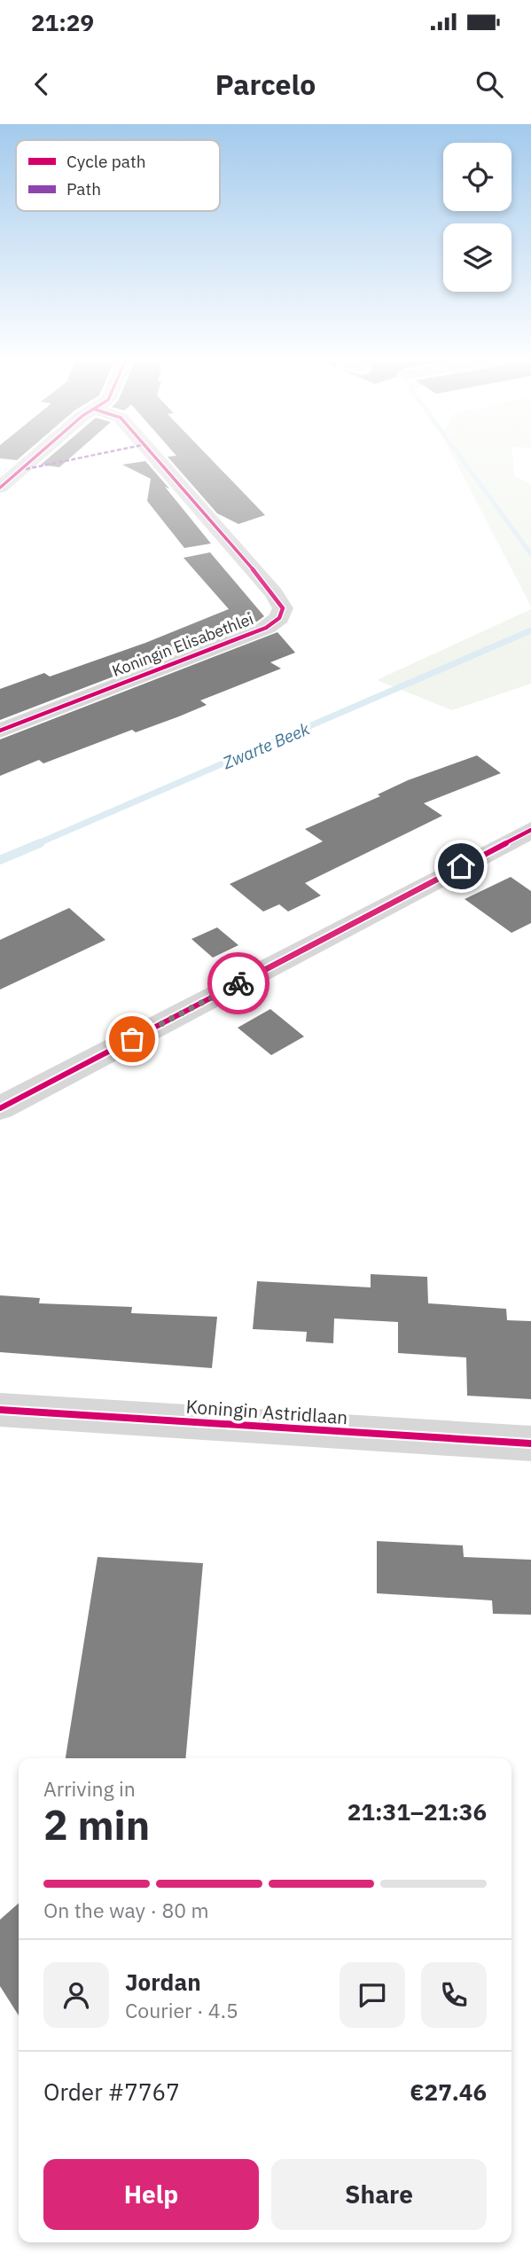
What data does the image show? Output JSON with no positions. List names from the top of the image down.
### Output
{
  "streets": {
    "street": ["Koningin Elisabethlei", "Koningin Astridlaan"]
  },
  "water": ["Zwarte Beek"],
  "legend": ["Cycle path", "Path"],
  "page": {
    "status": "21:29",
    "header": "Parcelo",
    "heading": ["2 min", "Arriving in", "21:31–21:36"],
    "panel": [
      "Jordan",
      "Courier · 4.5",
      "Order #7767",
      "€27.46"
    ],
    "bar": "On the way · 80 m",
    "buttons": ["Help", "Share"]
  }
}
